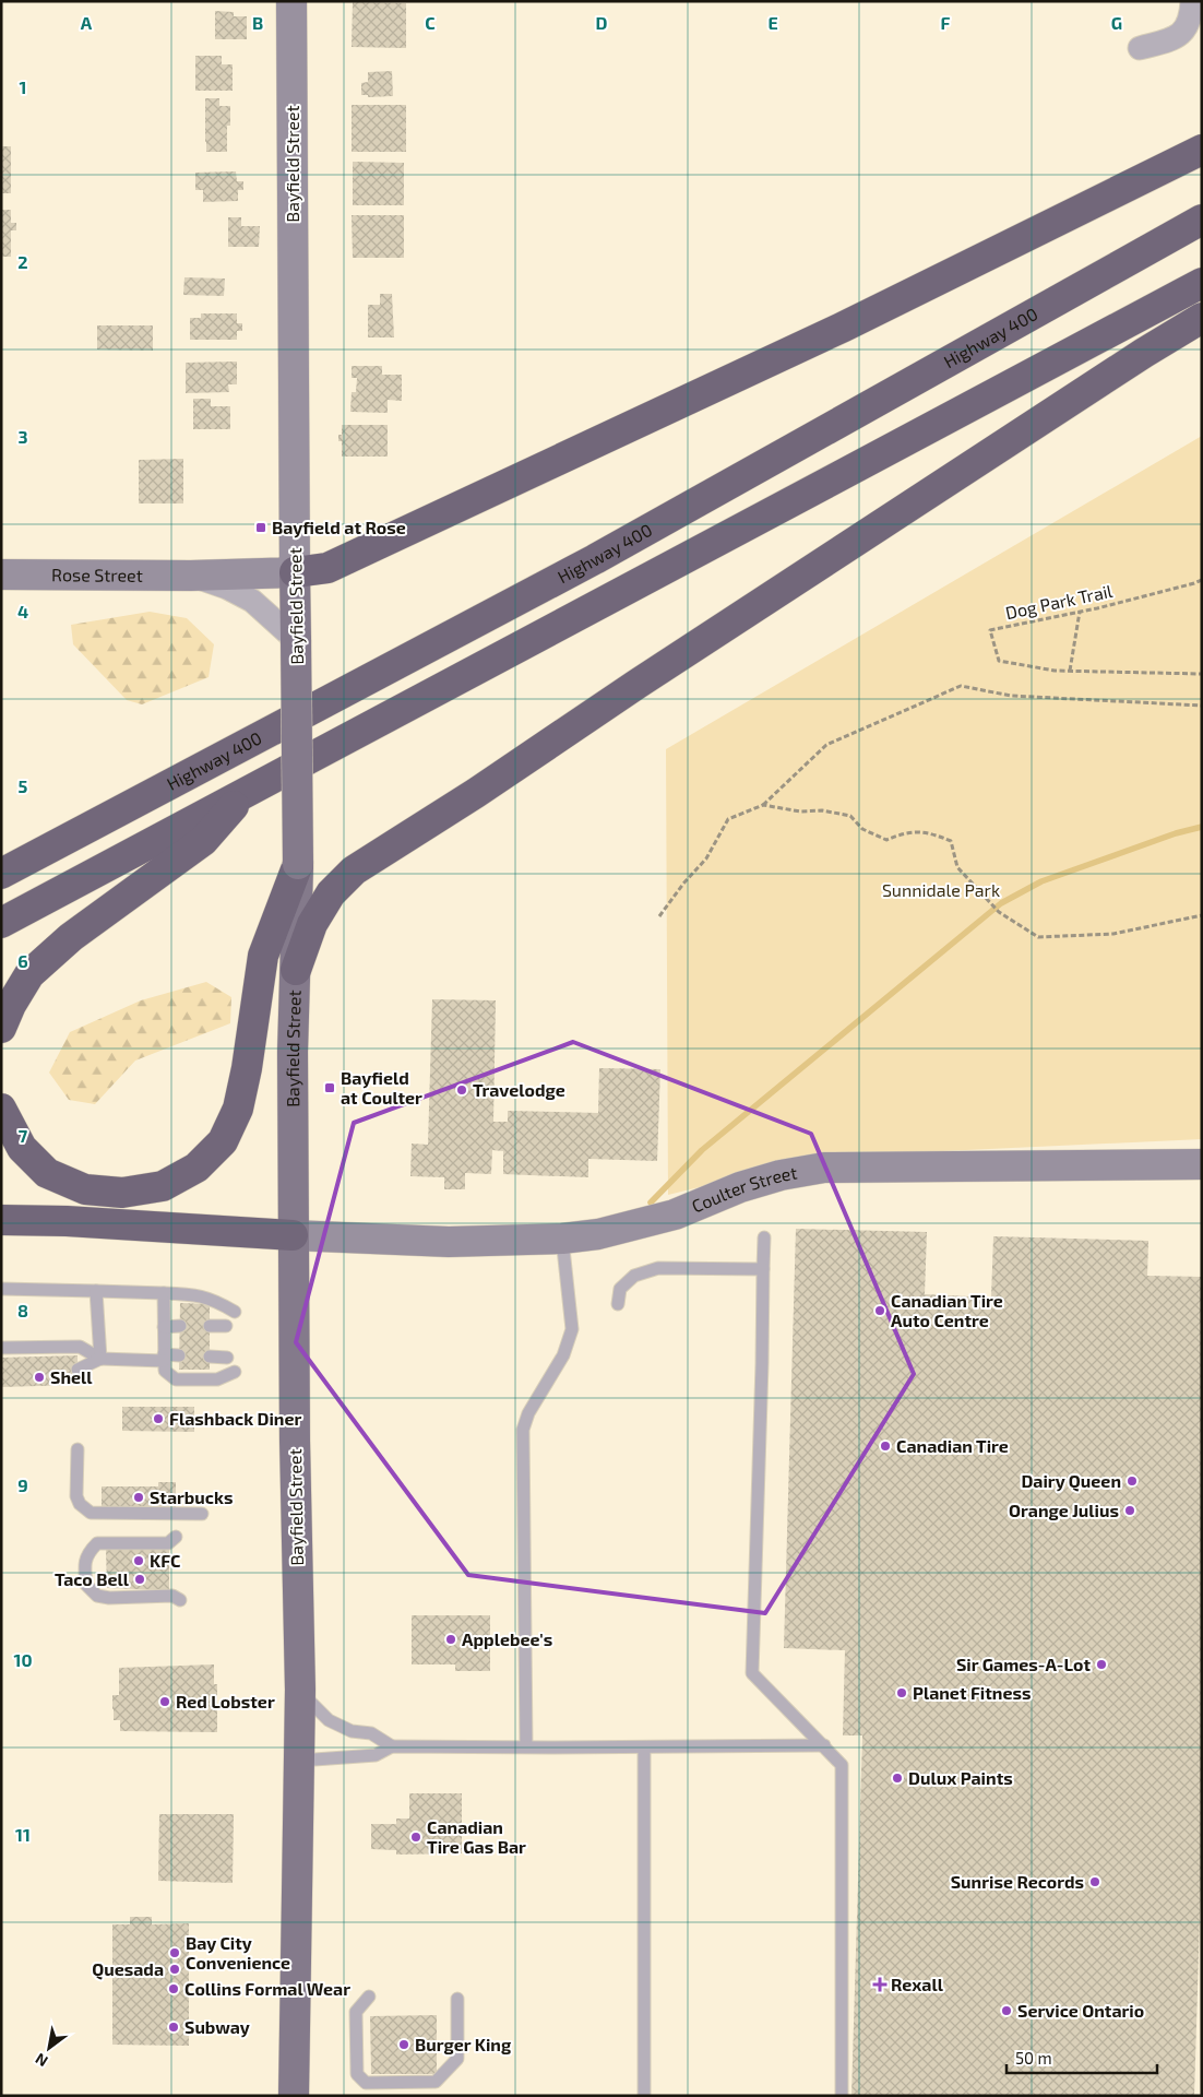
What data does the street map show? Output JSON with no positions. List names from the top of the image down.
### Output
{
  "streets": {
    "highway": ["Highway 400"],
    "main road": ["Bayfield Street"],
    "street": ["Rose Street", "Coulter Street"],
    "path": ["Dog Park Trail"]
  },
  "crossings": [
    ["Bayfield Street", "Rose Street"],
    ["Bayfield Street", "Coulter Street"]
  ],
  "parks": ["Sunnidale Park"],
  "places": {
    "transit": ["Bayfield at Rose", "Bayfield at Coulter"],
    "other": [
      "Travelodge",
      "Canadian Tire Auto Centre",
      "Shell",
      "Flashback Diner",
      "Canadian Tire",
      "Dairy Queen",
      "Starbucks",
      "Orange Julius",
      "KFC",
      "Taco Bell",
      "Applebee's",
      "Sir Games-A-Lot",
      "Planet Fitness",
      "Red Lobster",
      "Dulux Paints",
      "Canadian Tire Gas Bar",
      "Sunrise Records",
      "Bay City Convenience",
      "Quesada",
      "Collins Formal Wear",
      "Service Ontario",
      "Subway",
      "Burger King"
    ],
    "health": ["Rexall"]
  },
  "scale_bar": "50 m",
  "north": "bottom left",
  "grid": {
    "columns": [
      "A",
      "B",
      "C",
      "D",
      "E",
      "F",
      "G"
    ],
    "rows": [
      "1",
      "2",
      "3",
      "4",
      "5",
      "6",
      "7",
      "8",
      "9",
      "10",
      "11"
    ]
  }
}
